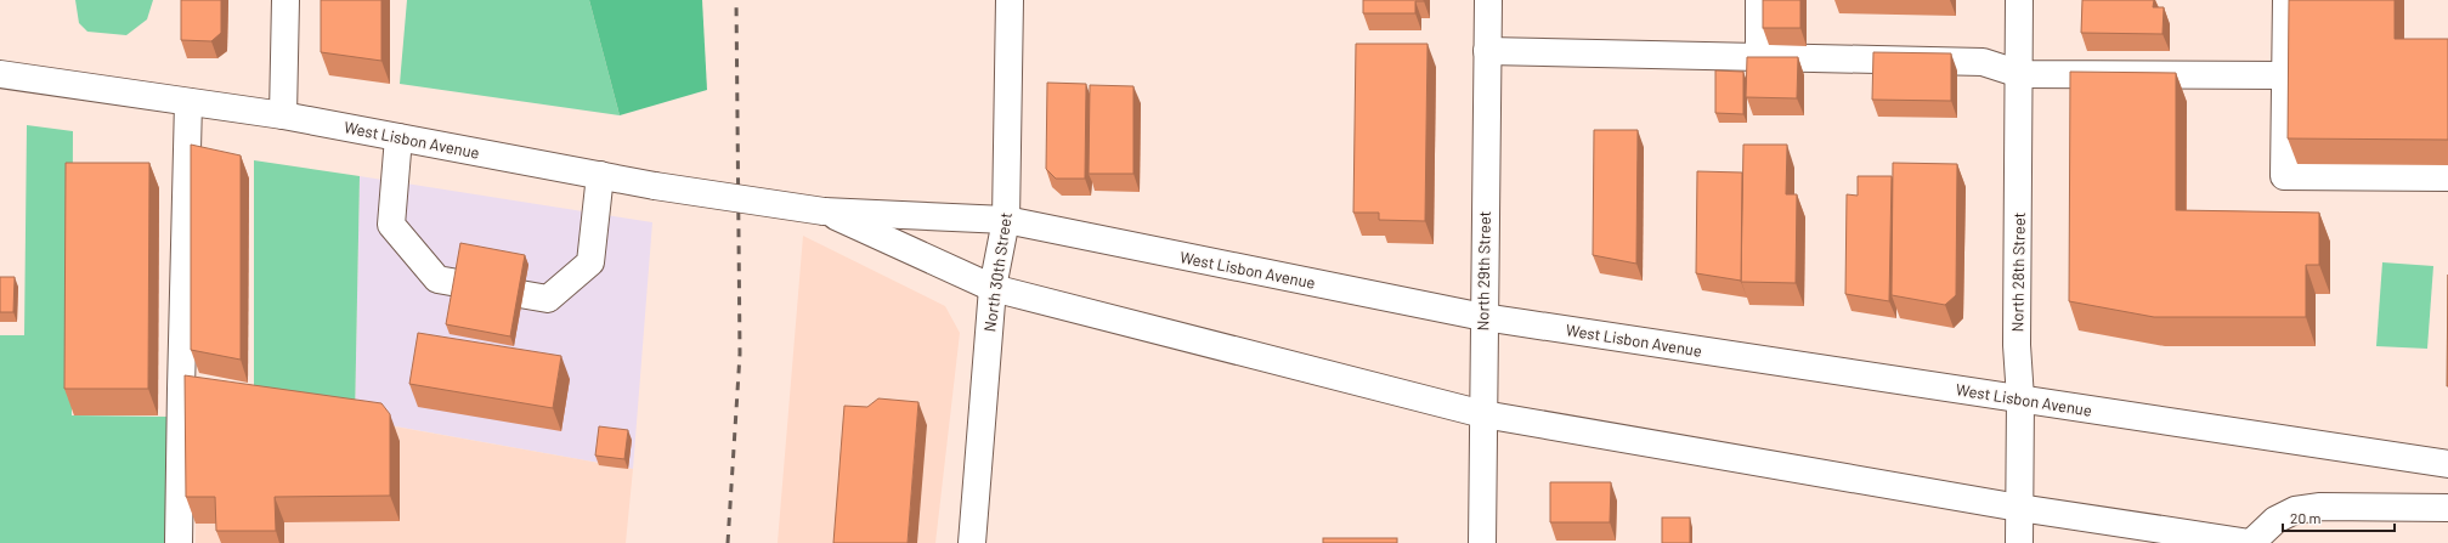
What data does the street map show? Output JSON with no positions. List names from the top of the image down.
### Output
{
  "streets": {
    "main road": [
      "West Lisbon Avenue",
      "North 29th Street",
      "North 30th Street",
      "North 28th Street"
    ]
  },
  "crossings": [
    ["West Lisbon Avenue", "North 29th Street"],
    ["West Lisbon Avenue", "North 30th Street"],
    ["West Lisbon Avenue", "North 28th Street"]
  ],
  "scale_bar": "20 m"
}
